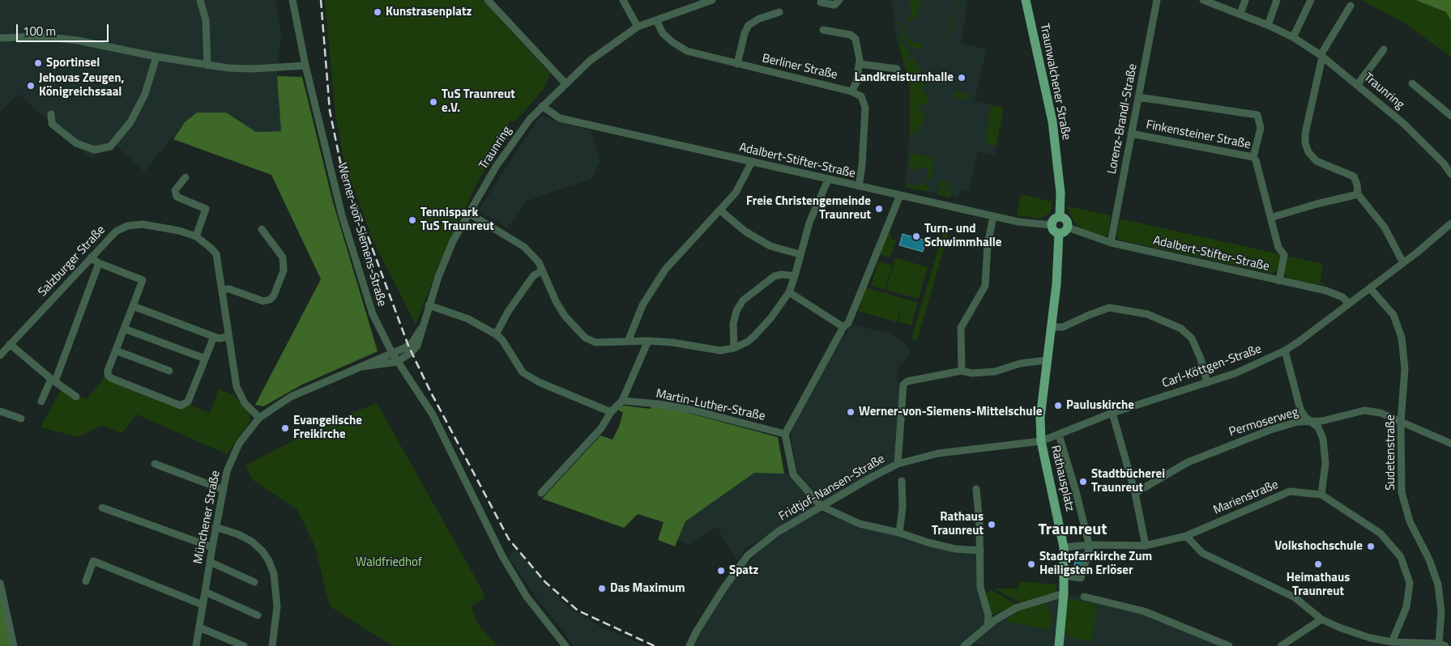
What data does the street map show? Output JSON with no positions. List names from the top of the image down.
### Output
{
  "streets": {
    "main road": ["Traunwalchener Straße", "Rathausplatz"],
    "street": [
      "Berliner Straße",
      "Traunring",
      "Lorenz-Brandl-Straße",
      "Finkensteiner Straße",
      "Adalbert-Stifter-Straße",
      "Werner-von-Siemens-Straße",
      "Salzburger Straße",
      "Carl-Köttgen-Straße",
      "Martin-Luther-Straße",
      "Permoserweg",
      "Sudetenstraße",
      "Fridtjof-Nansen-Straße",
      "Marienstraße",
      "Münchener Straße"
    ]
  },
  "crossings": [
    ["Berliner Straße", "Traunring"],
    ["Traunwalchener Straße", "Adalbert-Stifter-Straße"],
    ["Traunring", "Adalbert-Stifter-Straße"],
    ["Traunring", "Werner-von-Siemens-Straße"],
    ["Traunring", "Münchener Straße"],
    ["Lorenz-Brandl-Straße", "Finkensteiner Straße"],
    ["Lorenz-Brandl-Straße", "Adalbert-Stifter-Straße"],
    ["Finkensteiner Straße", "Adalbert-Stifter-Straße"],
    ["Adalbert-Stifter-Straße", "Carl-Köttgen-Straße"],
    ["Werner-von-Siemens-Straße", "Münchener Straße"],
    ["Salzburger Straße", "Münchener Straße"],
    ["Carl-Köttgen-Straße", "Sudetenstraße"],
    ["Carl-Köttgen-Straße", "Rathausplatz"],
    ["Carl-Köttgen-Straße", "Fridtjof-Nansen-Straße"],
    ["Permoserweg", "Sudetenstraße"],
    ["Rathausplatz", "Fridtjof-Nansen-Straße"],
    ["Rathausplatz", "Marienstraße"]
  ],
  "districts": ["Traunreut"],
  "parks": ["Waldfriedhof"],
  "places": [
    "Kunstrasenplatz",
    "Sportinsel",
    "Landkreisturnhalle",
    "Jehovas Zeugen, Königreichssaal",
    "TuS Traunreut e.V.",
    "Freie Christengemeinde Traunreut",
    "Tennispark TuS Traunreut",
    "Turn- und Schwimmhalle",
    "Pauluskirche",
    "Werner-von-Siemens-Mittelschule",
    "Evangelische Freikirche",
    "Stadtbücherei Traunreut",
    "Rathaus Traunreut",
    "Volkshochschule",
    "Stadtpfarrkirche Zum Heiligsten Erlöser",
    "Heimathaus Traunreut",
    "Spatz",
    "Das Maximum"
  ],
  "scale_bar": "100 m"
}
